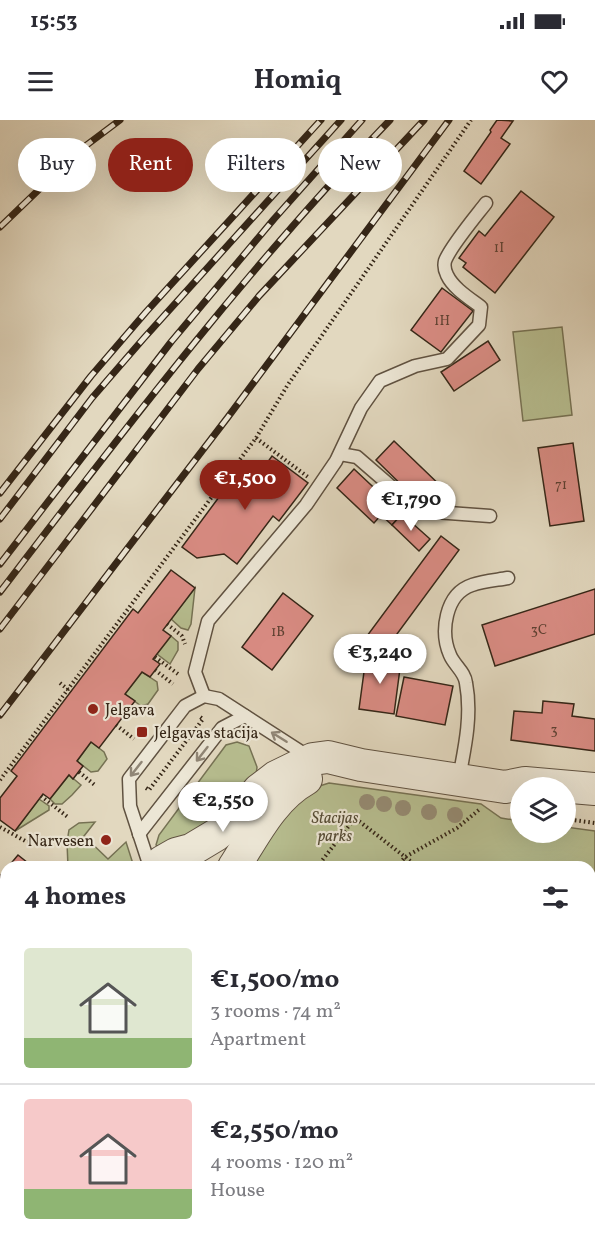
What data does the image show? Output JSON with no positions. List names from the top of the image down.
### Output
{
  "parks": ["Stacijas parks"],
  "places": {
    "other": ["Jelgava", "Narvesen"],
    "transit": ["Jelgavas stacija"]
  },
  "house_numbers": [
    "1I",
    "1H",
    "71",
    "3C",
    "1B",
    "3"
  ],
  "page": {
    "status": "15:53",
    "header": "Homiq",
    "chip": [
      "Buy",
      "Rent",
      "Filters",
      "New"
    ],
    "price": [
      "€1,500",
      "€1,790",
      "€3,240",
      "€2,550"
    ],
    "heading": "4 homes",
    "list": [
      {
        "name": "€1,500/mo",
        "note": "3 rooms · 74 m² · Apartment"
      },
      {
        "name": "€2,550/mo",
        "note": "4 rooms · 120 m² · House"
      }
    ]
  }
}
